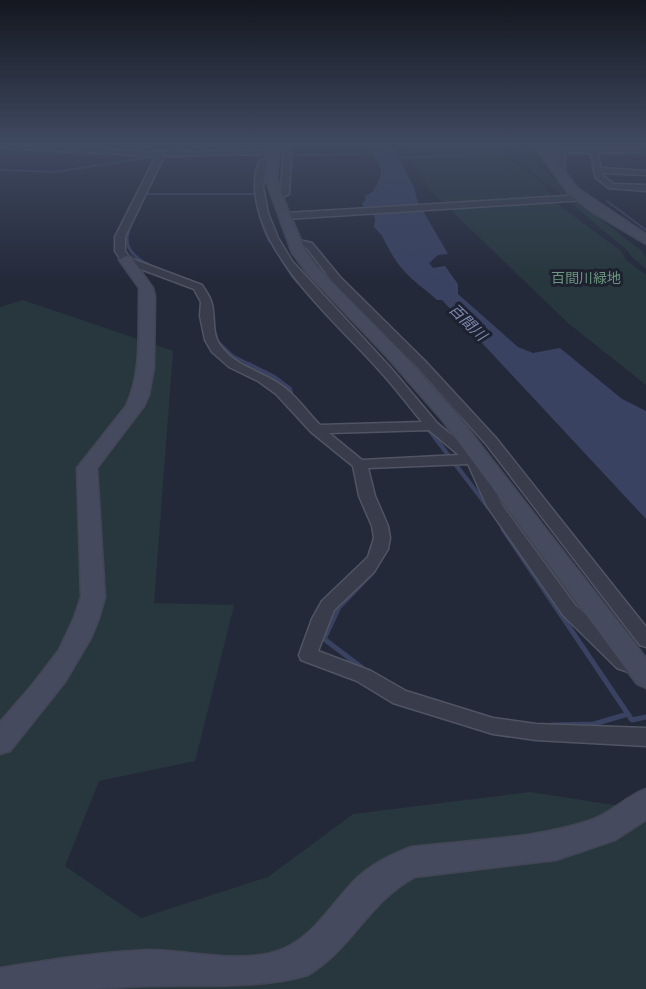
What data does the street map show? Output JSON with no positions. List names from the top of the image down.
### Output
{
  "water": ["百間川"],
  "parks": ["百間川緑地"]
}
